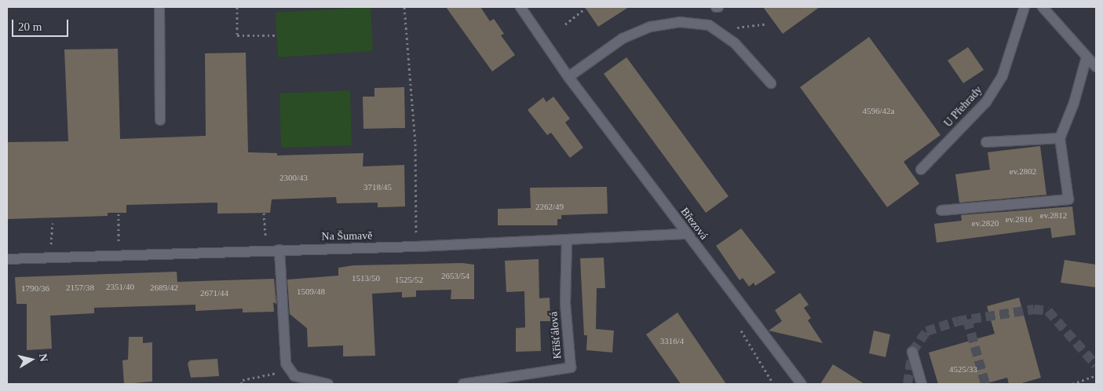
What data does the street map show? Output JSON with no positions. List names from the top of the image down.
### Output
{
  "streets": {
    "street": [
      "U Přehrady",
      "Březová",
      "Na Šumavě",
      "Křišťálová"
    ]
  },
  "crossings": [
    ["Březová", "Na Šumavě"],
    ["Na Šumavě", "Křišťálová"]
  ],
  "house_numbers": [
    "4596/42a",
    "ev.2802",
    "2300/43",
    "3718/45",
    "2262/49",
    "ev.2812",
    "ev.2816",
    "ev.2820",
    "2653/54",
    "1513/50",
    "1525/52",
    "2351/40",
    "2157/38",
    "2689/42",
    "1790/36",
    "1509/48",
    "2671/44",
    "3316/4",
    "4525/33"
  ],
  "scale_bar": "20 m",
  "north": "right"
}
